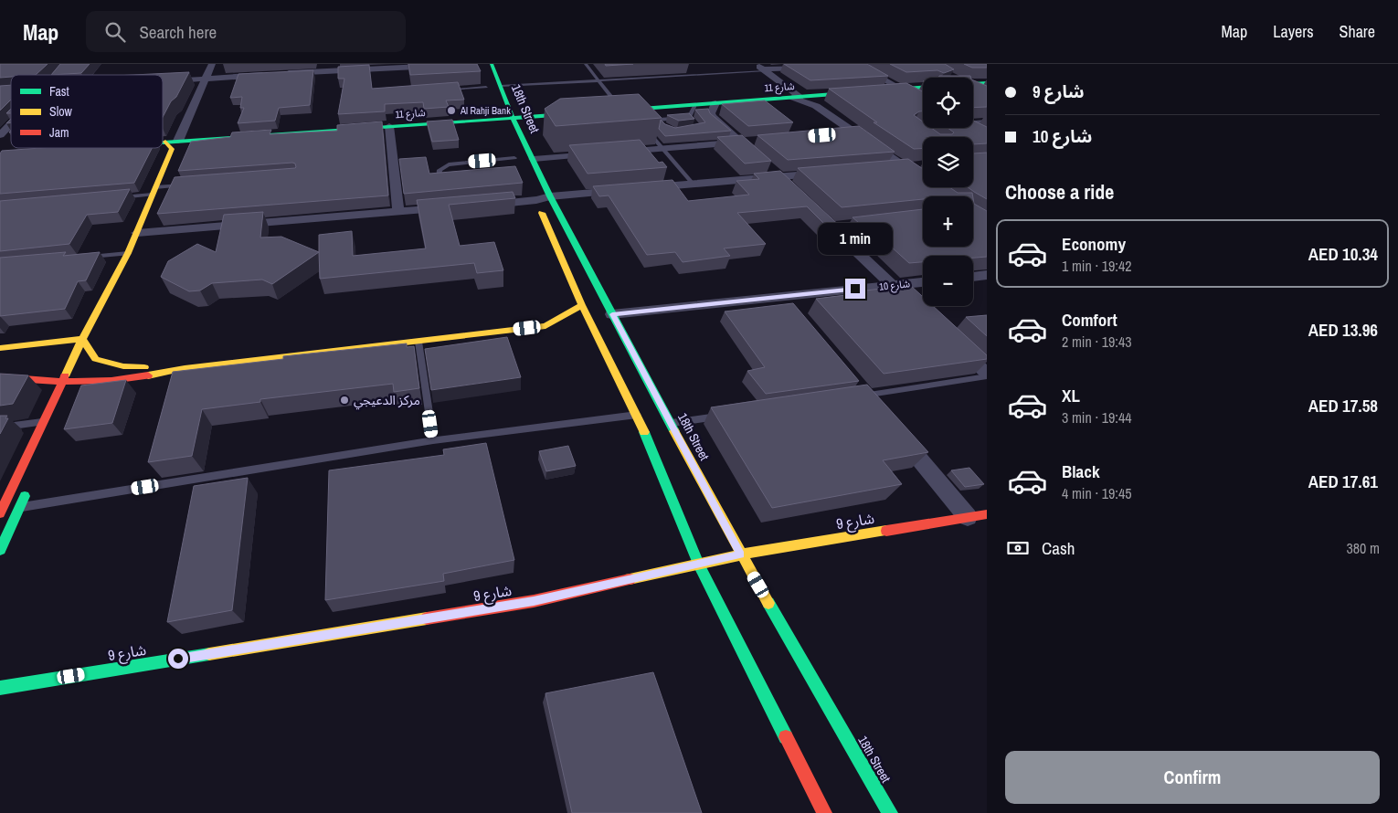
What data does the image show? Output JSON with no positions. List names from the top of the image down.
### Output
{
  "streets": {
    "street": [
      "شارع 11",
      "18th Street",
      "شارع 10",
      "شارع 9"
    ]
  },
  "crossings": [
    ["شارع 11", "18th Street"],
    ["18th Street", "شارع 10"],
    ["18th Street", "شارع 9"]
  ],
  "places": ["Al Rahji Bank", "مركز الدعيجي"],
  "legend": ["Fast", "Slow", "Jam"],
  "page": {
    "header": "Map",
    "search": "Search here",
    "nav": ["Map", "Layers", "Share"],
    "banner": ["شارع 9", "شارع 10"],
    "map_buttons": ["+", "−"],
    "heading": "Choose a ride",
    "list": [
      {
        "name": "Economy",
        "note": "1 min · 19:42",
        "value": "AED 10.34"
      },
      {
        "name": "Comfort",
        "note": "2 min · 19:43",
        "value": "AED 13.96"
      },
      {
        "name": "XL",
        "note": "3 min · 19:44",
        "value": "AED 17.58"
      },
      {
        "name": "Black",
        "note": "4 min · 19:45",
        "value": "AED 17.61"
      }
    ],
    "bubble": "1 min",
    "pay": ["Cash", "380 m"],
    "buttons": "Confirm"
  }
}
